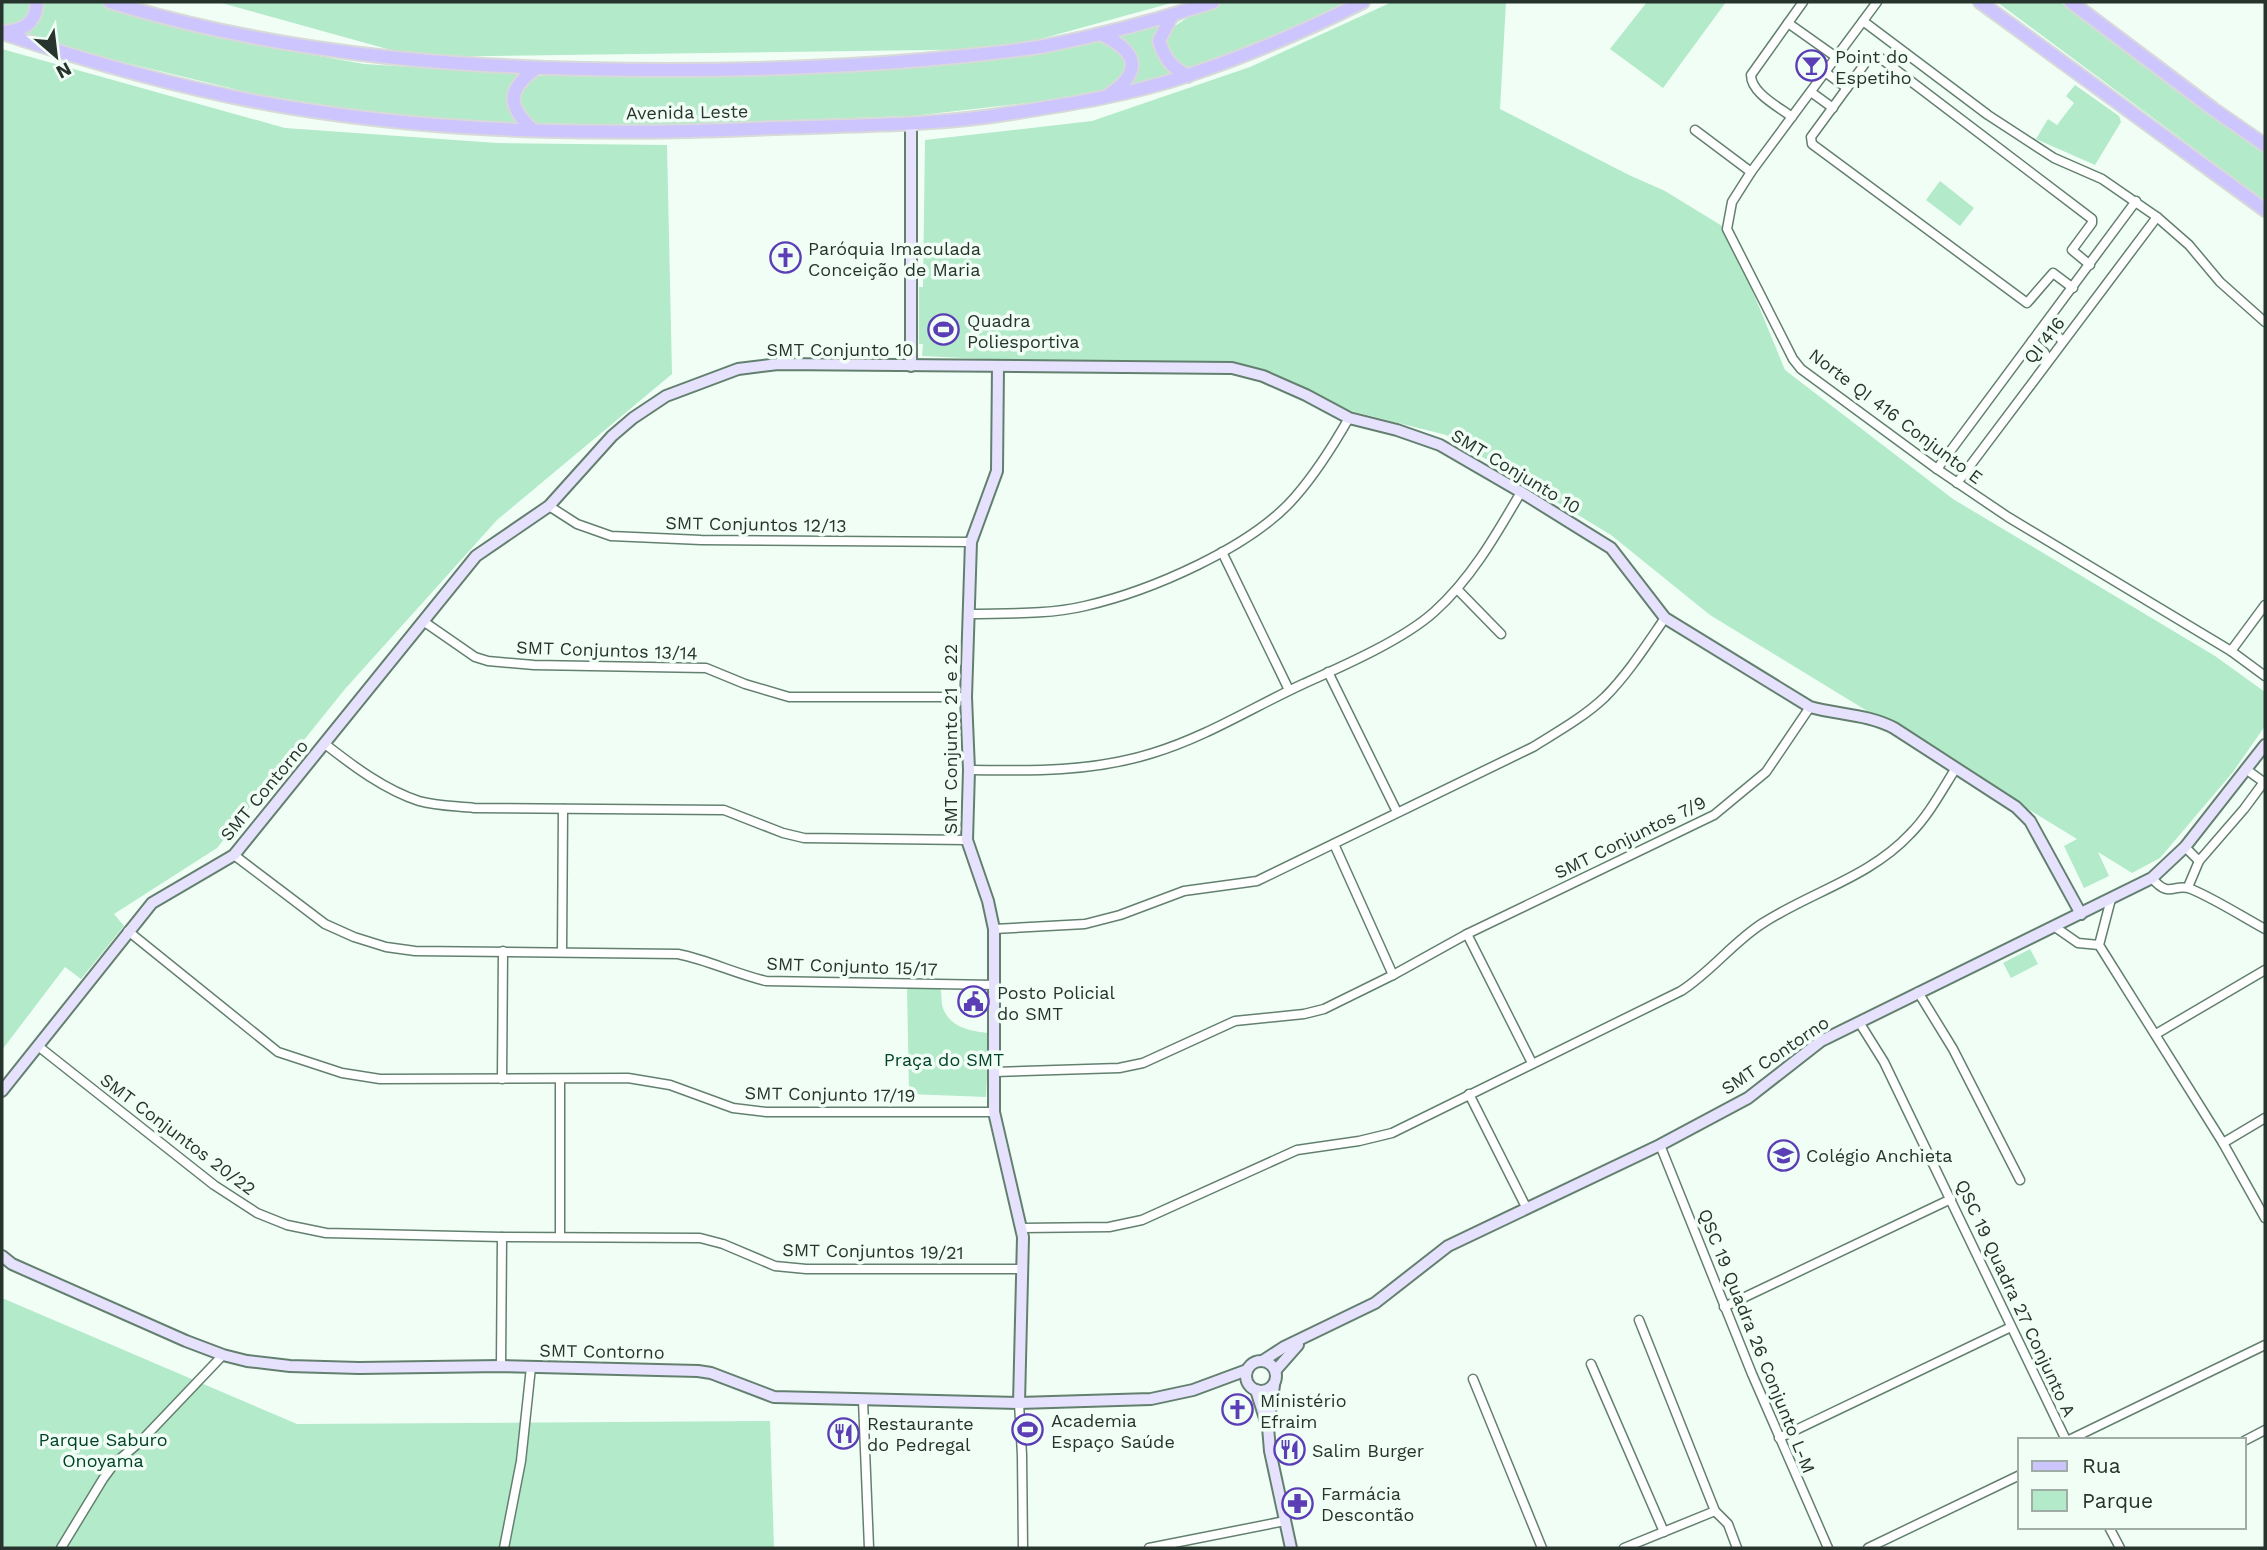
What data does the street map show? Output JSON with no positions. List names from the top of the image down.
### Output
{
  "streets": {
    "main road": ["Avenida Leste"],
    "street": [
      "QI 416",
      "SMT Conjunto 10",
      "Norte QI 416 Conjunto E",
      "SMT Conjuntos 12/13",
      "SMT Conjuntos 13/14",
      "SMT Conjunto 21 e 22",
      "SMT Contorno",
      "SMT Conjuntos 7/9",
      "SMT Conjunto 15/17",
      "SMT Conjunto 17/19",
      "SMT Conjuntos 20/22",
      "SMT Conjuntos 19/21",
      "QSC 19 Quadra 27 Conjunto A",
      "QSC 19 Quadra 26 Conjunto L-M"
    ]
  },
  "crossings": [
    ["QI 416", "Norte QI 416 Conjunto E"],
    ["SMT Conjunto 10", "SMT Conjuntos 12/13"],
    ["SMT Conjunto 10", "SMT Conjunto 21 e 22"],
    ["SMT Conjunto 10", "SMT Contorno"],
    ["SMT Conjunto 10", "SMT Conjuntos 7/9"],
    ["SMT Conjuntos 12/13", "SMT Conjunto 21 e 22"],
    ["SMT Conjuntos 12/13", "SMT Contorno"],
    ["SMT Conjuntos 13/14", "SMT Conjunto 21 e 22"],
    ["SMT Conjuntos 13/14", "SMT Contorno"],
    ["SMT Conjunto 21 e 22", "SMT Contorno"],
    ["SMT Conjunto 21 e 22", "SMT Conjuntos 7/9"],
    ["SMT Conjunto 21 e 22", "SMT Conjunto 15/17"],
    ["SMT Conjunto 21 e 22", "SMT Conjunto 17/19"],
    ["SMT Conjunto 21 e 22", "SMT Conjuntos 19/21"],
    ["SMT Contorno", "SMT Conjunto 15/17"],
    ["SMT Contorno", "SMT Conjunto 17/19"],
    ["SMT Contorno", "SMT Conjuntos 20/22"],
    ["SMT Contorno", "QSC 19 Quadra 27 Conjunto A"],
    ["SMT Contorno", "QSC 19 Quadra 26 Conjunto L-M"],
    ["SMT Conjuntos 20/22", "SMT Conjuntos 19/21"]
  ],
  "parks": ["Praça do SMT", "Parque Saburo Onoyama"],
  "places": {
    "bar": ["Point do Espetiho"],
    "church": ["Paróquia Imaculada Conceição de Maria", "Ministério Efraim"],
    "sports": ["Quadra Poliesportiva", "Academia Espaço Saúde"],
    "public building": ["Posto Policial do SMT"],
    "school or university": ["Colégio Anchieta"],
    "restaurant": ["Restaurante do Pedregal", "Salim Burger"],
    "pharmacy": ["Farmácia Descontão"]
  },
  "legend": ["Rua", "Parque"],
  "north": "bottom right"
}
